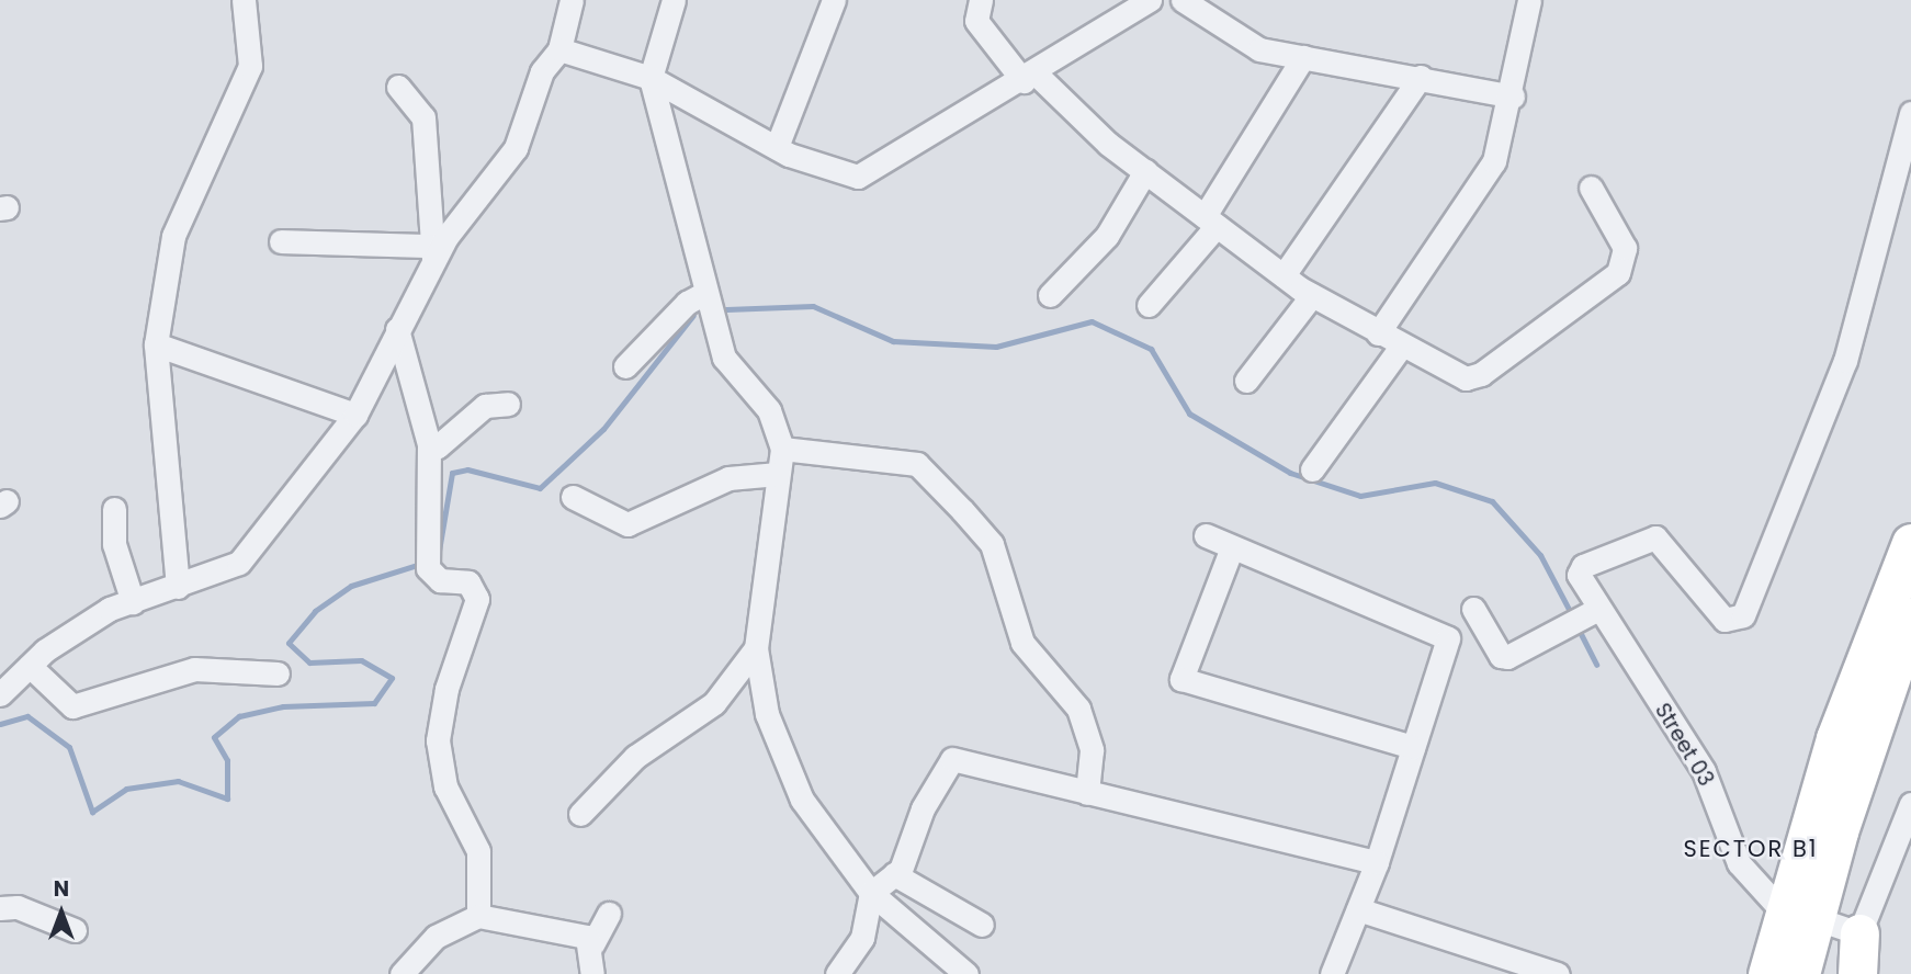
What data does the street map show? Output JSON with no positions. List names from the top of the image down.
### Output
{
  "streets": {
    "street": ["Street 03"]
  },
  "districts": ["SECTOR B1"],
  "north": "top"
}
